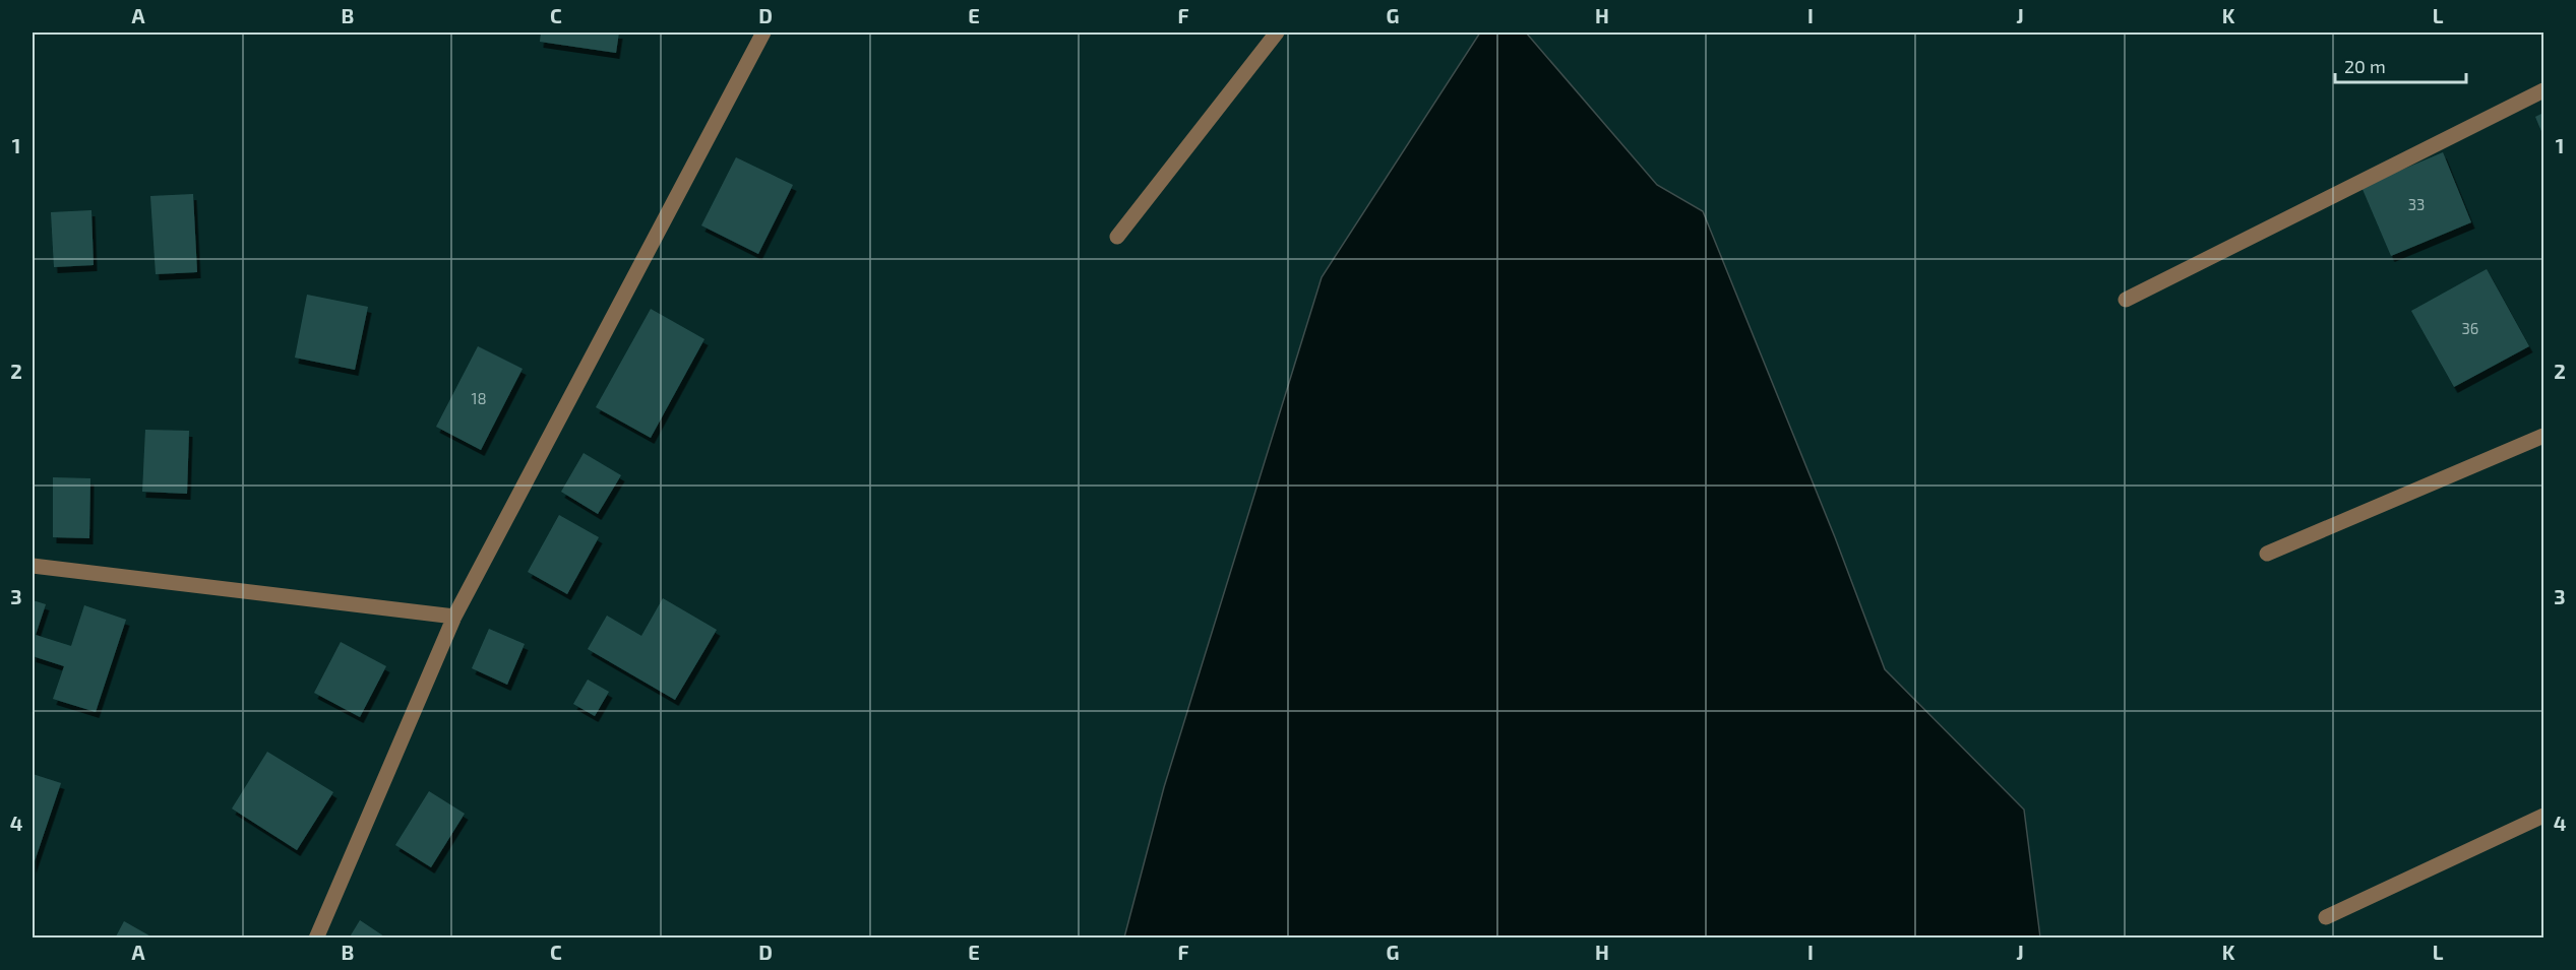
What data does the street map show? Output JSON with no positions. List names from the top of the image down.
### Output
{
  "house_numbers": ["33", "36", "18"],
  "scale_bar": "20 m",
  "grid": {
    "columns": [
      "A",
      "B",
      "C",
      "D",
      "E",
      "F",
      "G",
      "H",
      "I",
      "J",
      "K",
      "L"
    ],
    "rows": [
      "1",
      "2",
      "3",
      "4"
    ]
  }
}
